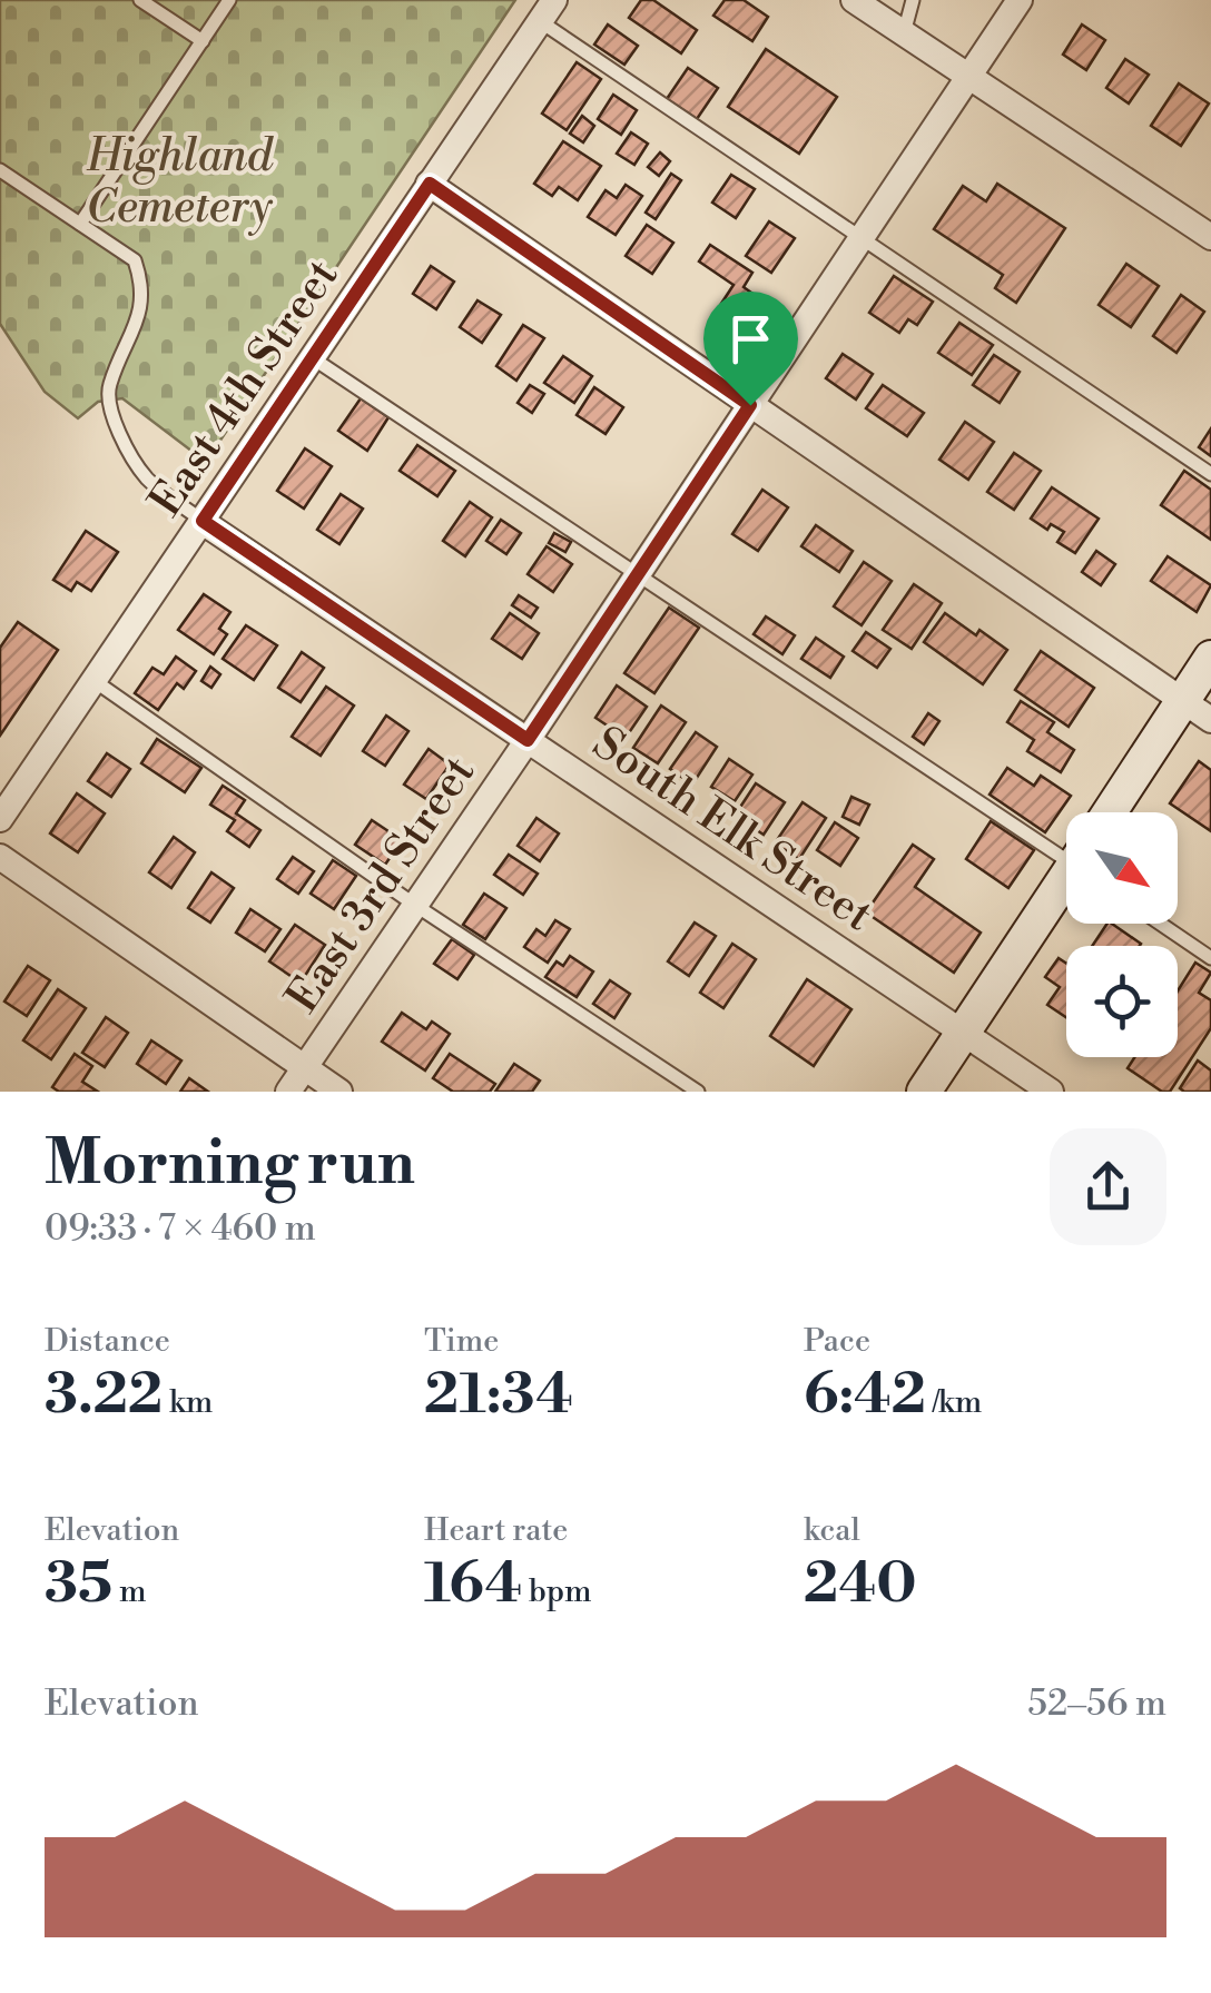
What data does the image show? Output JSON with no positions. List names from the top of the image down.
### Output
{
  "streets": {
    "street": ["East 4th Street", "South Elk Street", "East 3rd Street"]
  },
  "crossings": [
    ["East 4th Street", "South Elk Street"],
    ["South Elk Street", "East 3rd Street"]
  ],
  "parks": ["Highland Cemetery"],
  "north": "bottom right",
  "page": {
    "heading": ["Morning run", "09:33 · 7 × 460 m"],
    "stats": [
      ["Distance", "3.22 km"],
      ["Time", "21:34"],
      ["Pace", "6:42 /km"],
      ["Elevation", "35 m"],
      ["Heart rate", "164 bpm"],
      ["kcal", "240"]
    ],
    "chart": ["Elevation", "52–56 m"]
  }
}
